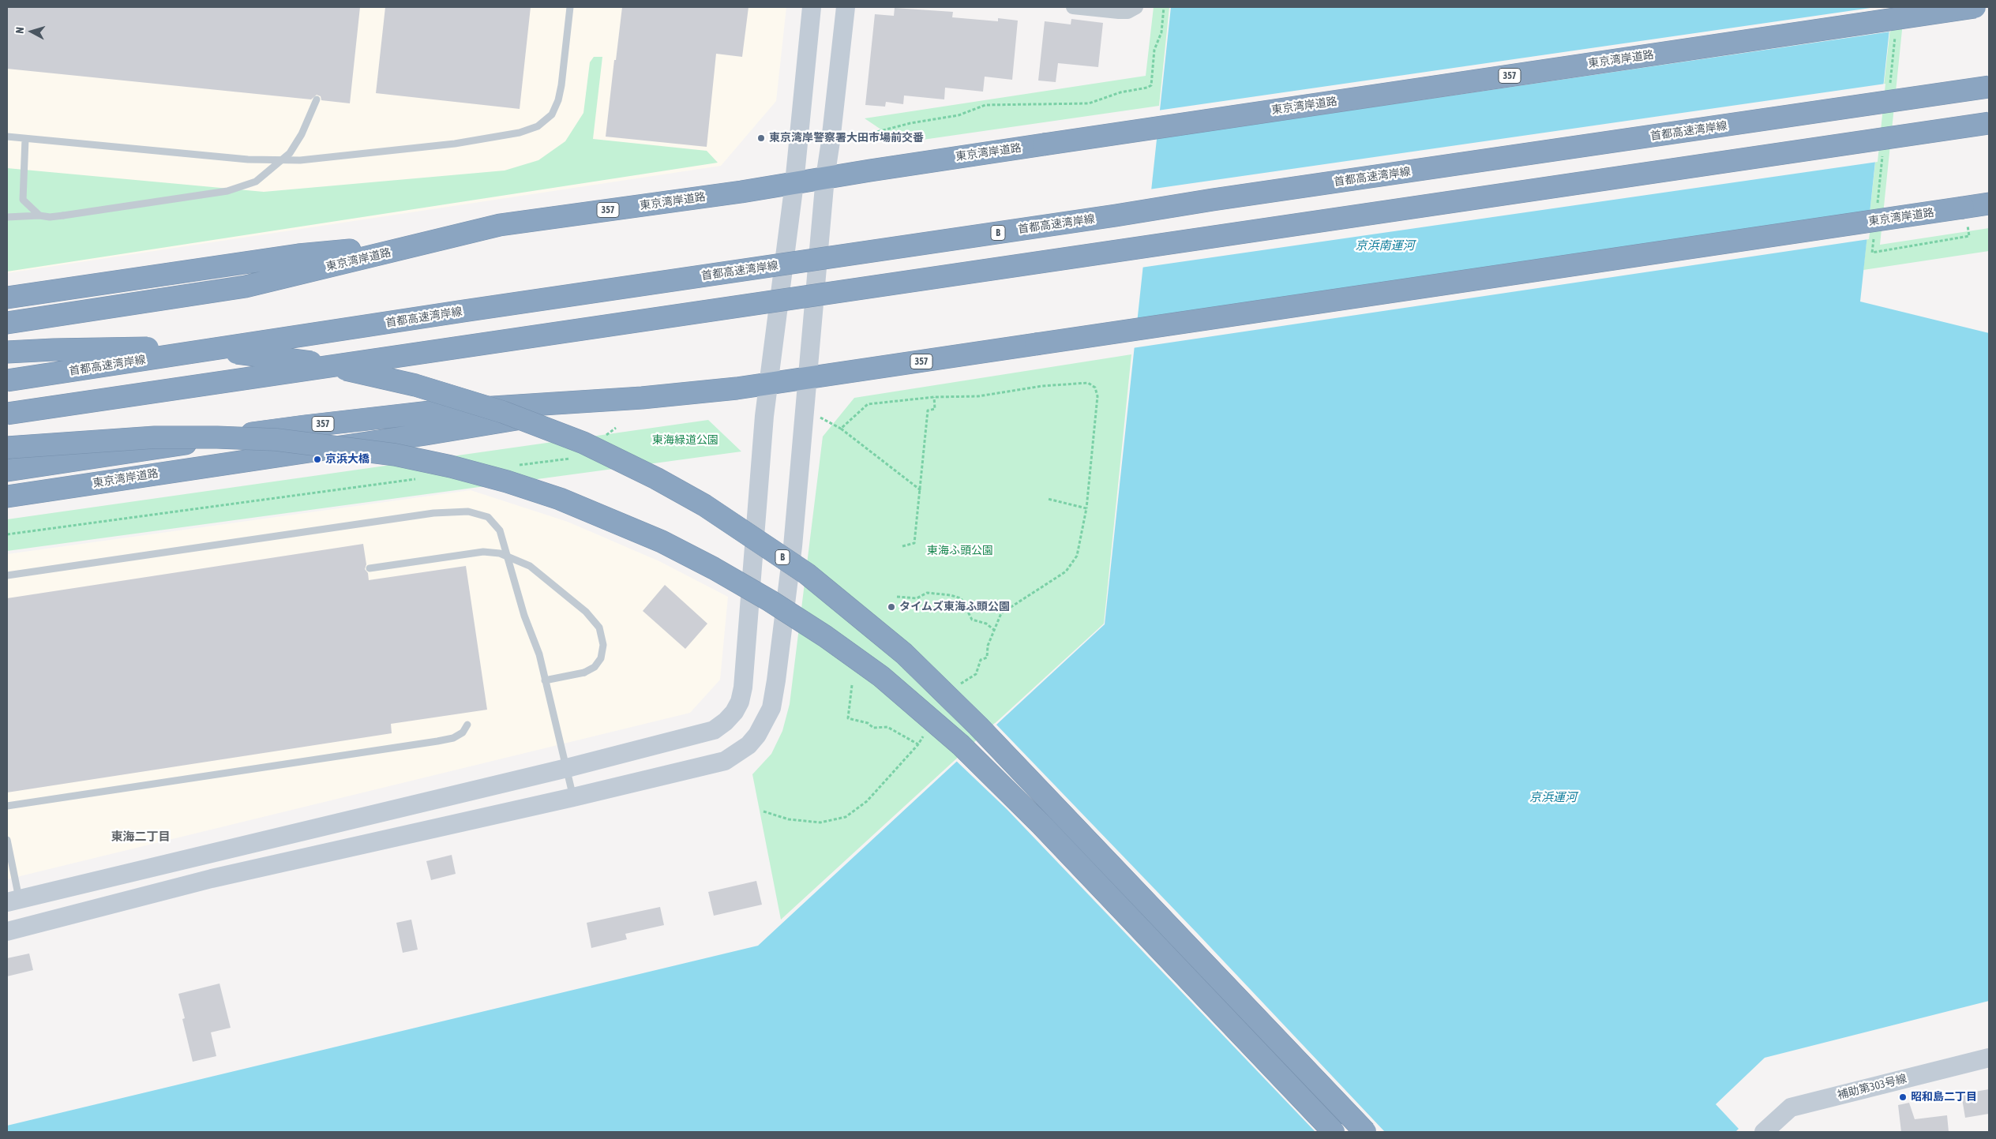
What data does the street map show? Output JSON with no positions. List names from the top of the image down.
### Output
{
  "streets": {
    "highway": [
      "東京湾岸道路",
      "357",
      "首都高速湾岸線",
      "B"
    ],
    "street": ["補助第303号線"]
  },
  "crossings": [
    ["東京湾岸道路", "357"]
  ],
  "districts": ["東海二丁目"],
  "water": ["京浜南運河", "京浜運河"],
  "parks": ["東海緑道公園", "東海ふ頭公園"],
  "places": [
    "東京湾岸警察署大田市場前交番",
    "京浜大橋",
    "タイムズ東海ふ頭公園",
    "昭和島二丁目"
  ],
  "north": "left"
}
